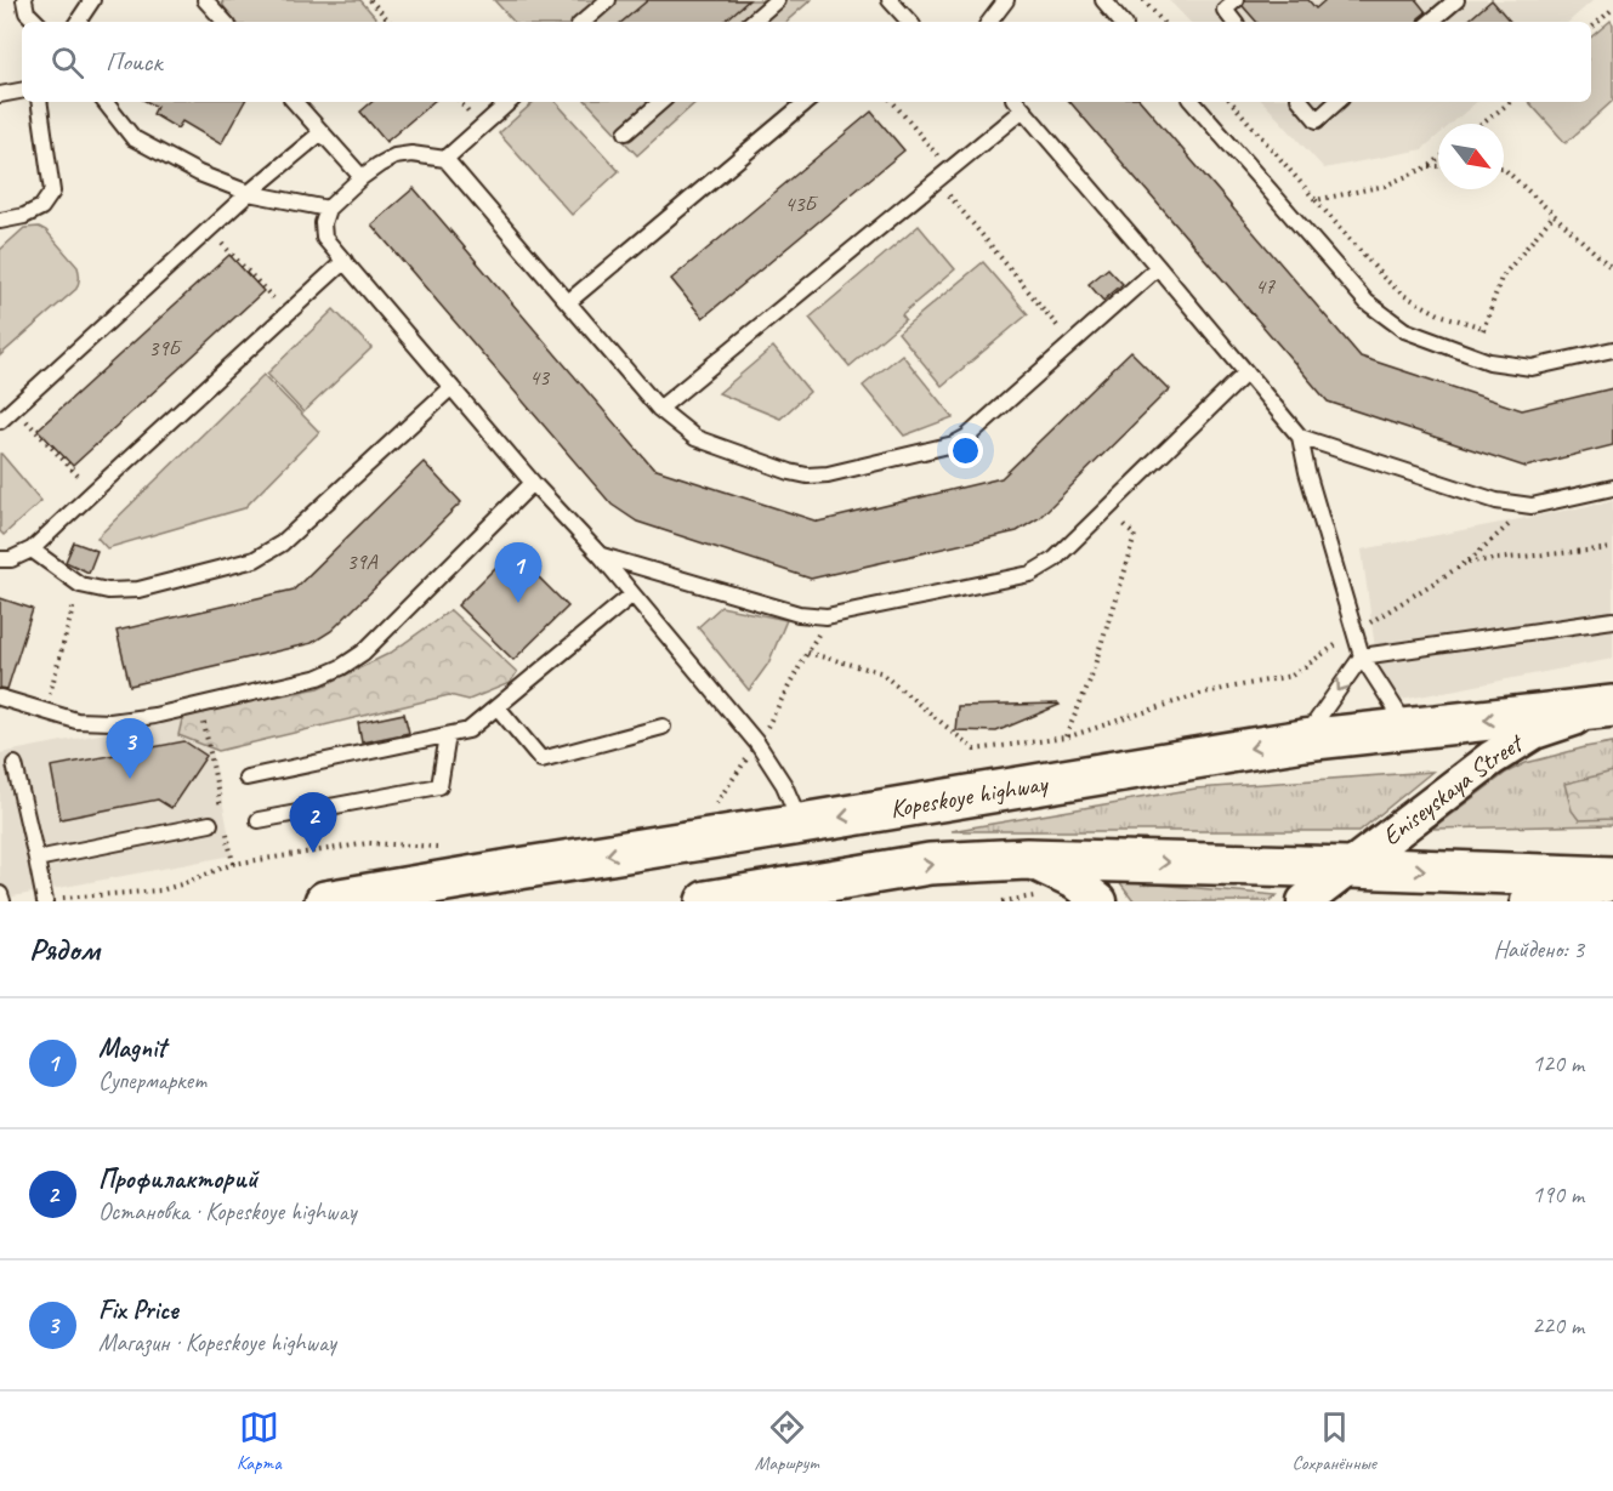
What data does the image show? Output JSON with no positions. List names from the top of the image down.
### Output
{
  "streets": {
    "main road": ["Kopeskoye highway"],
    "street": ["Eniseyskaya Street"]
  },
  "crossings": [
    ["Eniseyskaya Street", "Kopeskoye highway"]
  ],
  "house_numbers": [
    "43Б",
    "47",
    "39Б",
    "43",
    "39А"
  ],
  "north": "bottom right",
  "page": {
    "search": "Поиск",
    "pins": ["1", "3", "2"],
    "heading": ["Рядом", "Найдено: 3"],
    "list": [
      {
        "mark": "1",
        "name": "Magnit",
        "note": "Супермаркет",
        "value": "120 m"
      },
      {
        "mark": "2",
        "name": "Профилакторий",
        "note": "Остановка · Kopeskoye highway",
        "value": "190 m"
      },
      {
        "mark": "3",
        "name": "Fix Price",
        "note": "Магазин · Kopeskoye highway",
        "value": "220 m"
      }
    ],
    "nav": ["Карта", "Маршрут", "Сохранённые"]
  }
}
